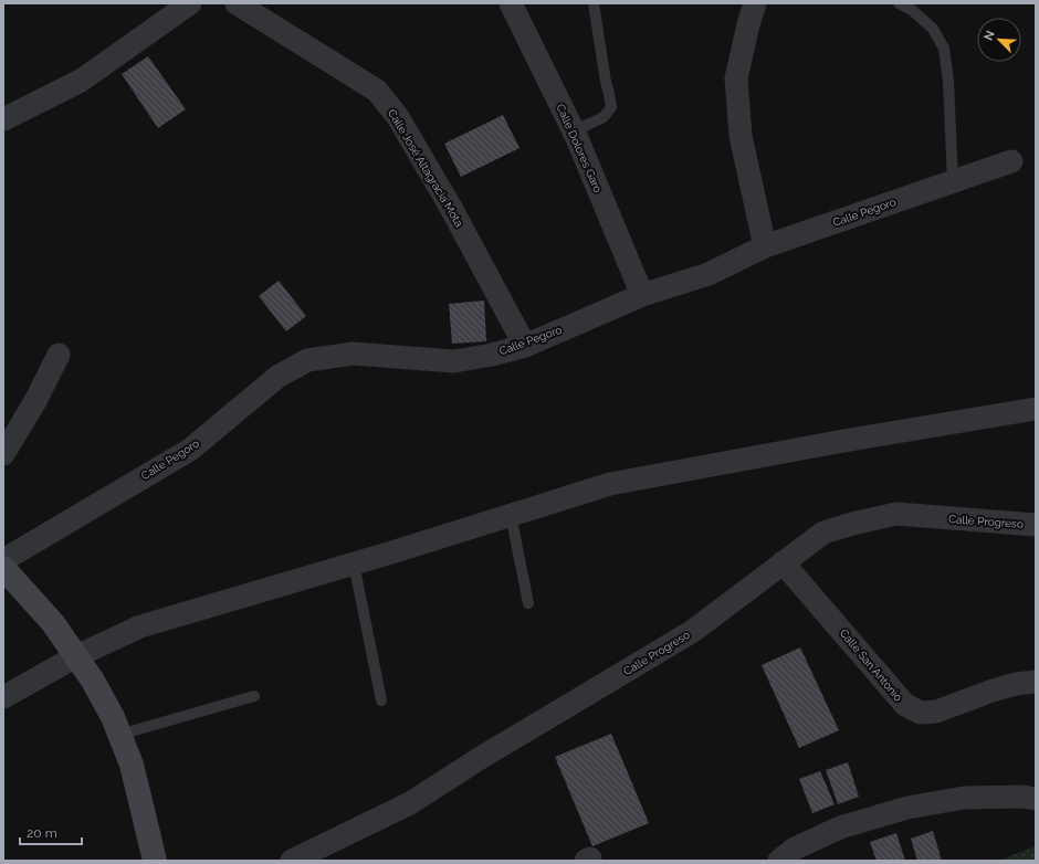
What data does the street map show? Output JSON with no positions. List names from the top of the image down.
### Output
{
  "streets": {
    "street": [
      "Calle Dolores Garo",
      "Calle José Altagracia Mota",
      "Calle Pegoro",
      "Calle Progreso",
      "Calle San Antonio"
    ]
  },
  "crossings": [
    ["Calle Dolores Garo", "Calle Pegoro"],
    ["Calle José Altagracia Mota", "Calle Pegoro"],
    ["Calle Progreso", "Calle San Antonio"]
  ],
  "scale_bar": "20 m",
  "north": "top left"
}
